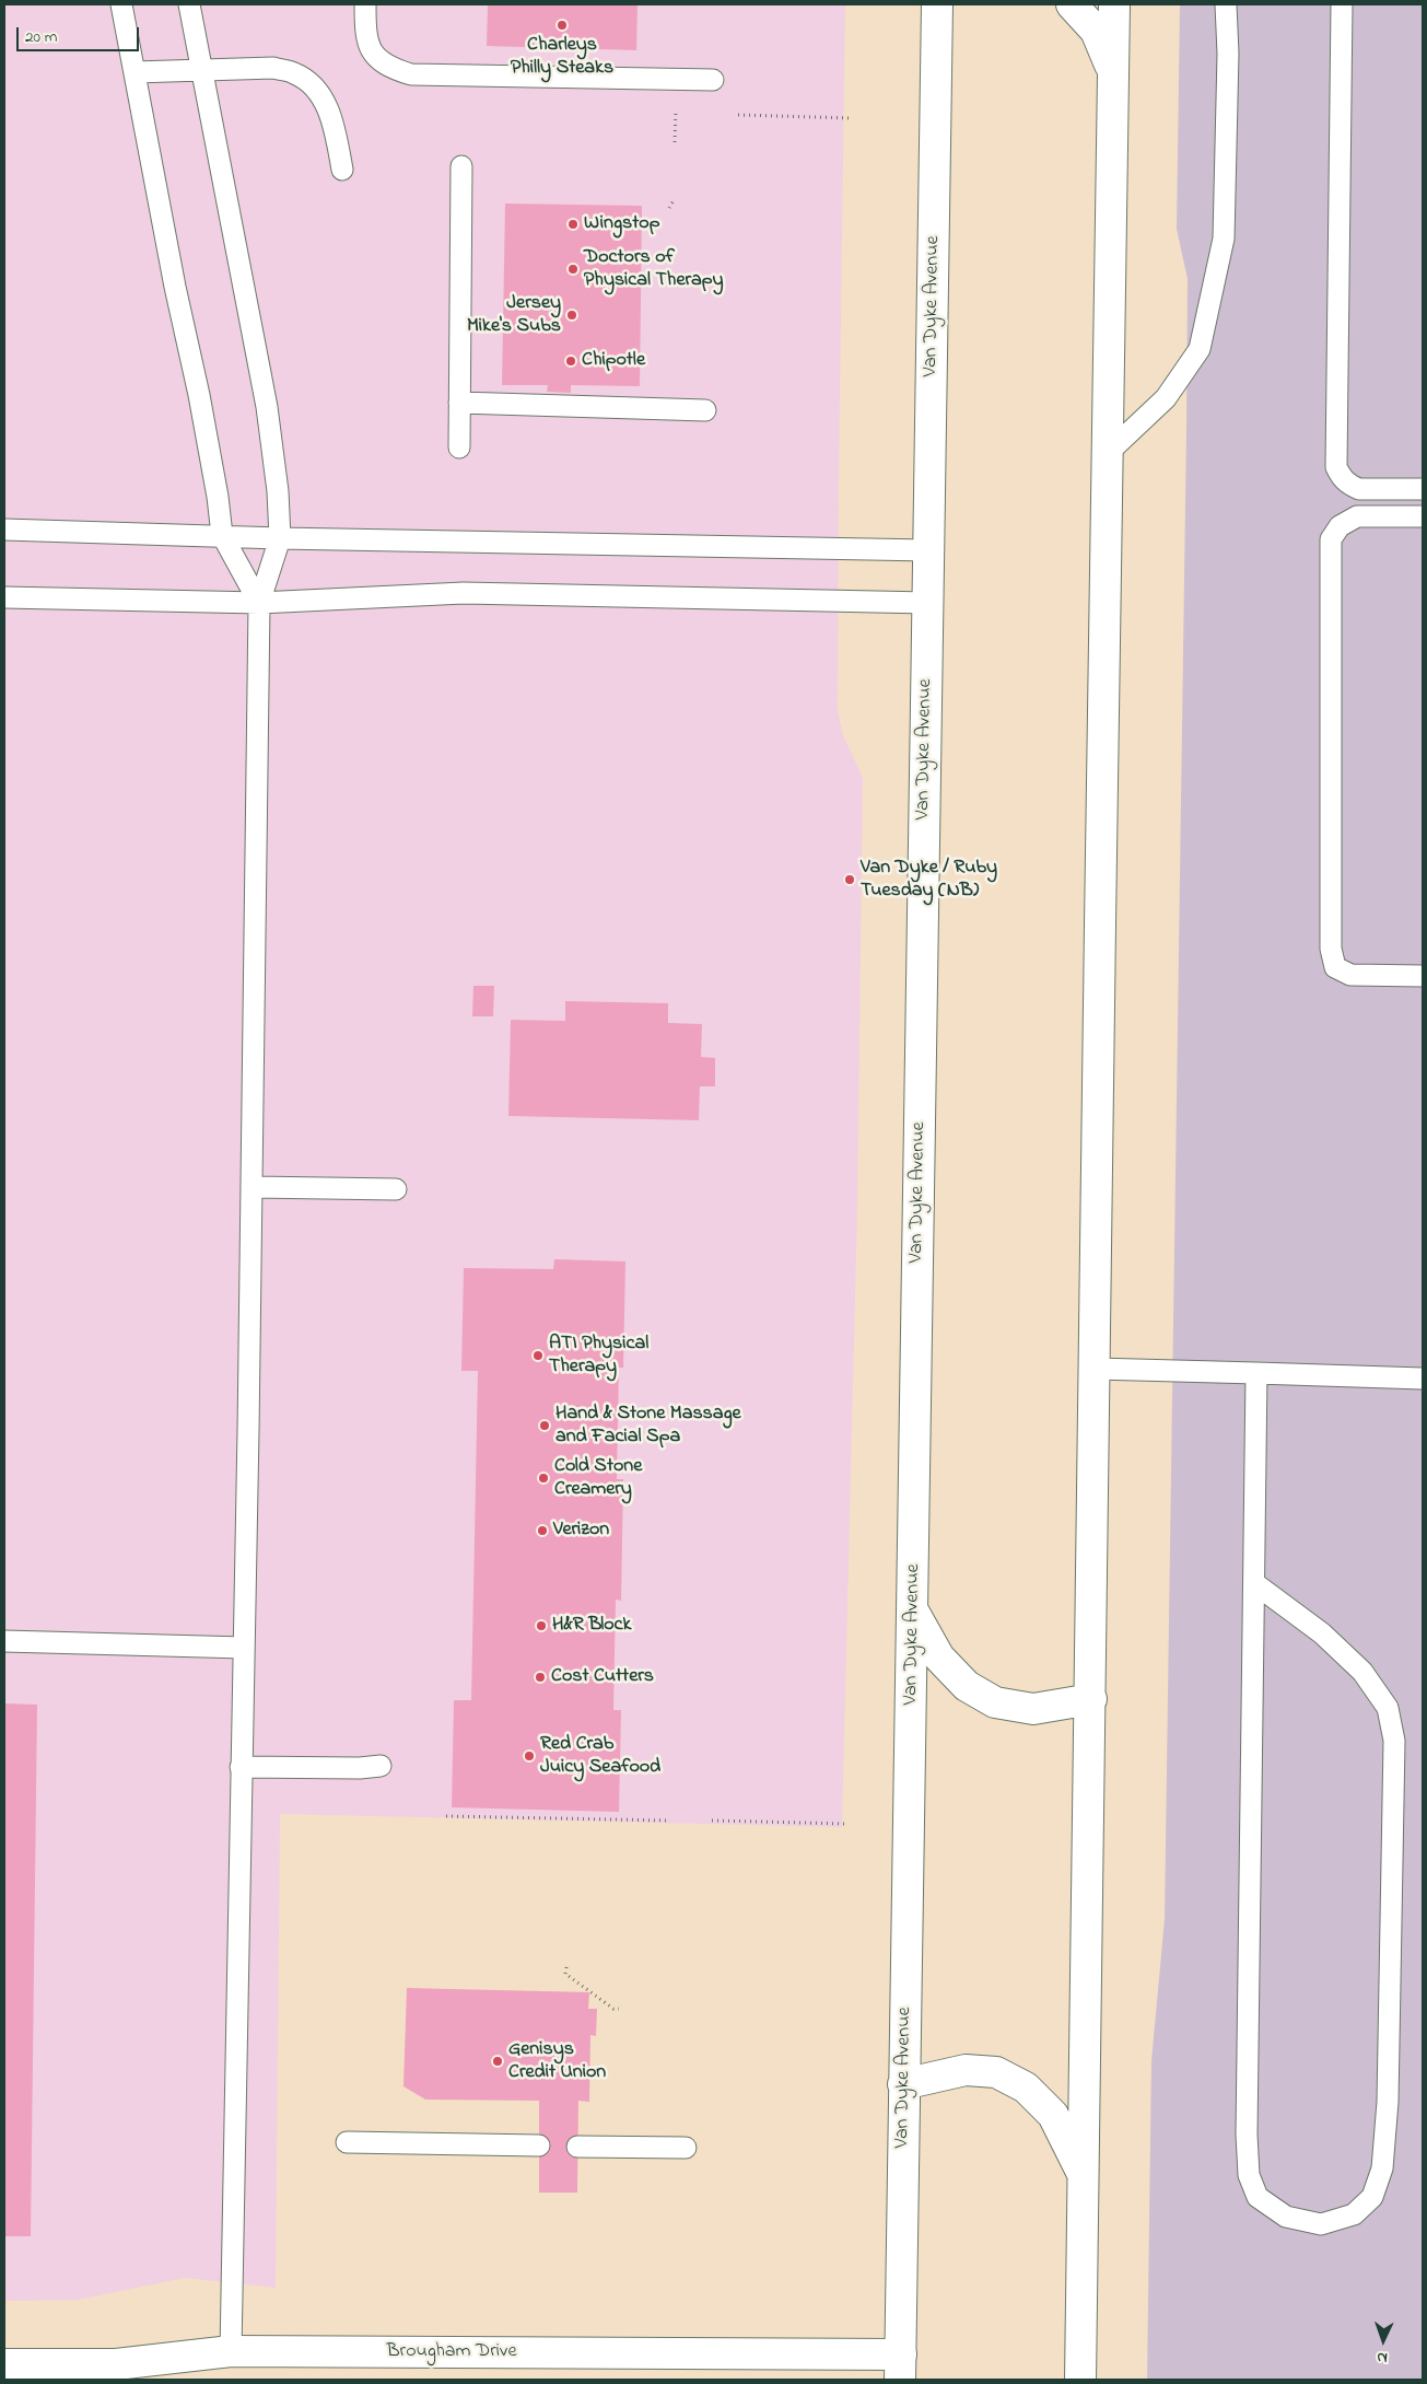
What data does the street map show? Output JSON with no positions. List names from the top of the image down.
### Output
{
  "streets": {
    "main road": ["Van Dyke Avenue", "Brougham Drive"]
  },
  "crossings": [
    ["Van Dyke Avenue", "Brougham Drive"]
  ],
  "places": [
    "Charleys Philly Steaks",
    "Wingstop",
    "Doctors of Physical Therapy",
    "Jersey Mike's Subs",
    "Chipotle",
    "Van Dyke / Ruby Tuesday (NB)",
    "ATI Physical Therapy",
    "Hand & Stone Massage and Facial Spa",
    "Cold Stone Creamery",
    "Verizon",
    "H&R Block",
    "Cost Cutters",
    "Red Crab Juicy Seafood",
    "Genisys Credit Union"
  ],
  "scale_bar": "20 m",
  "north": "bottom"
}
